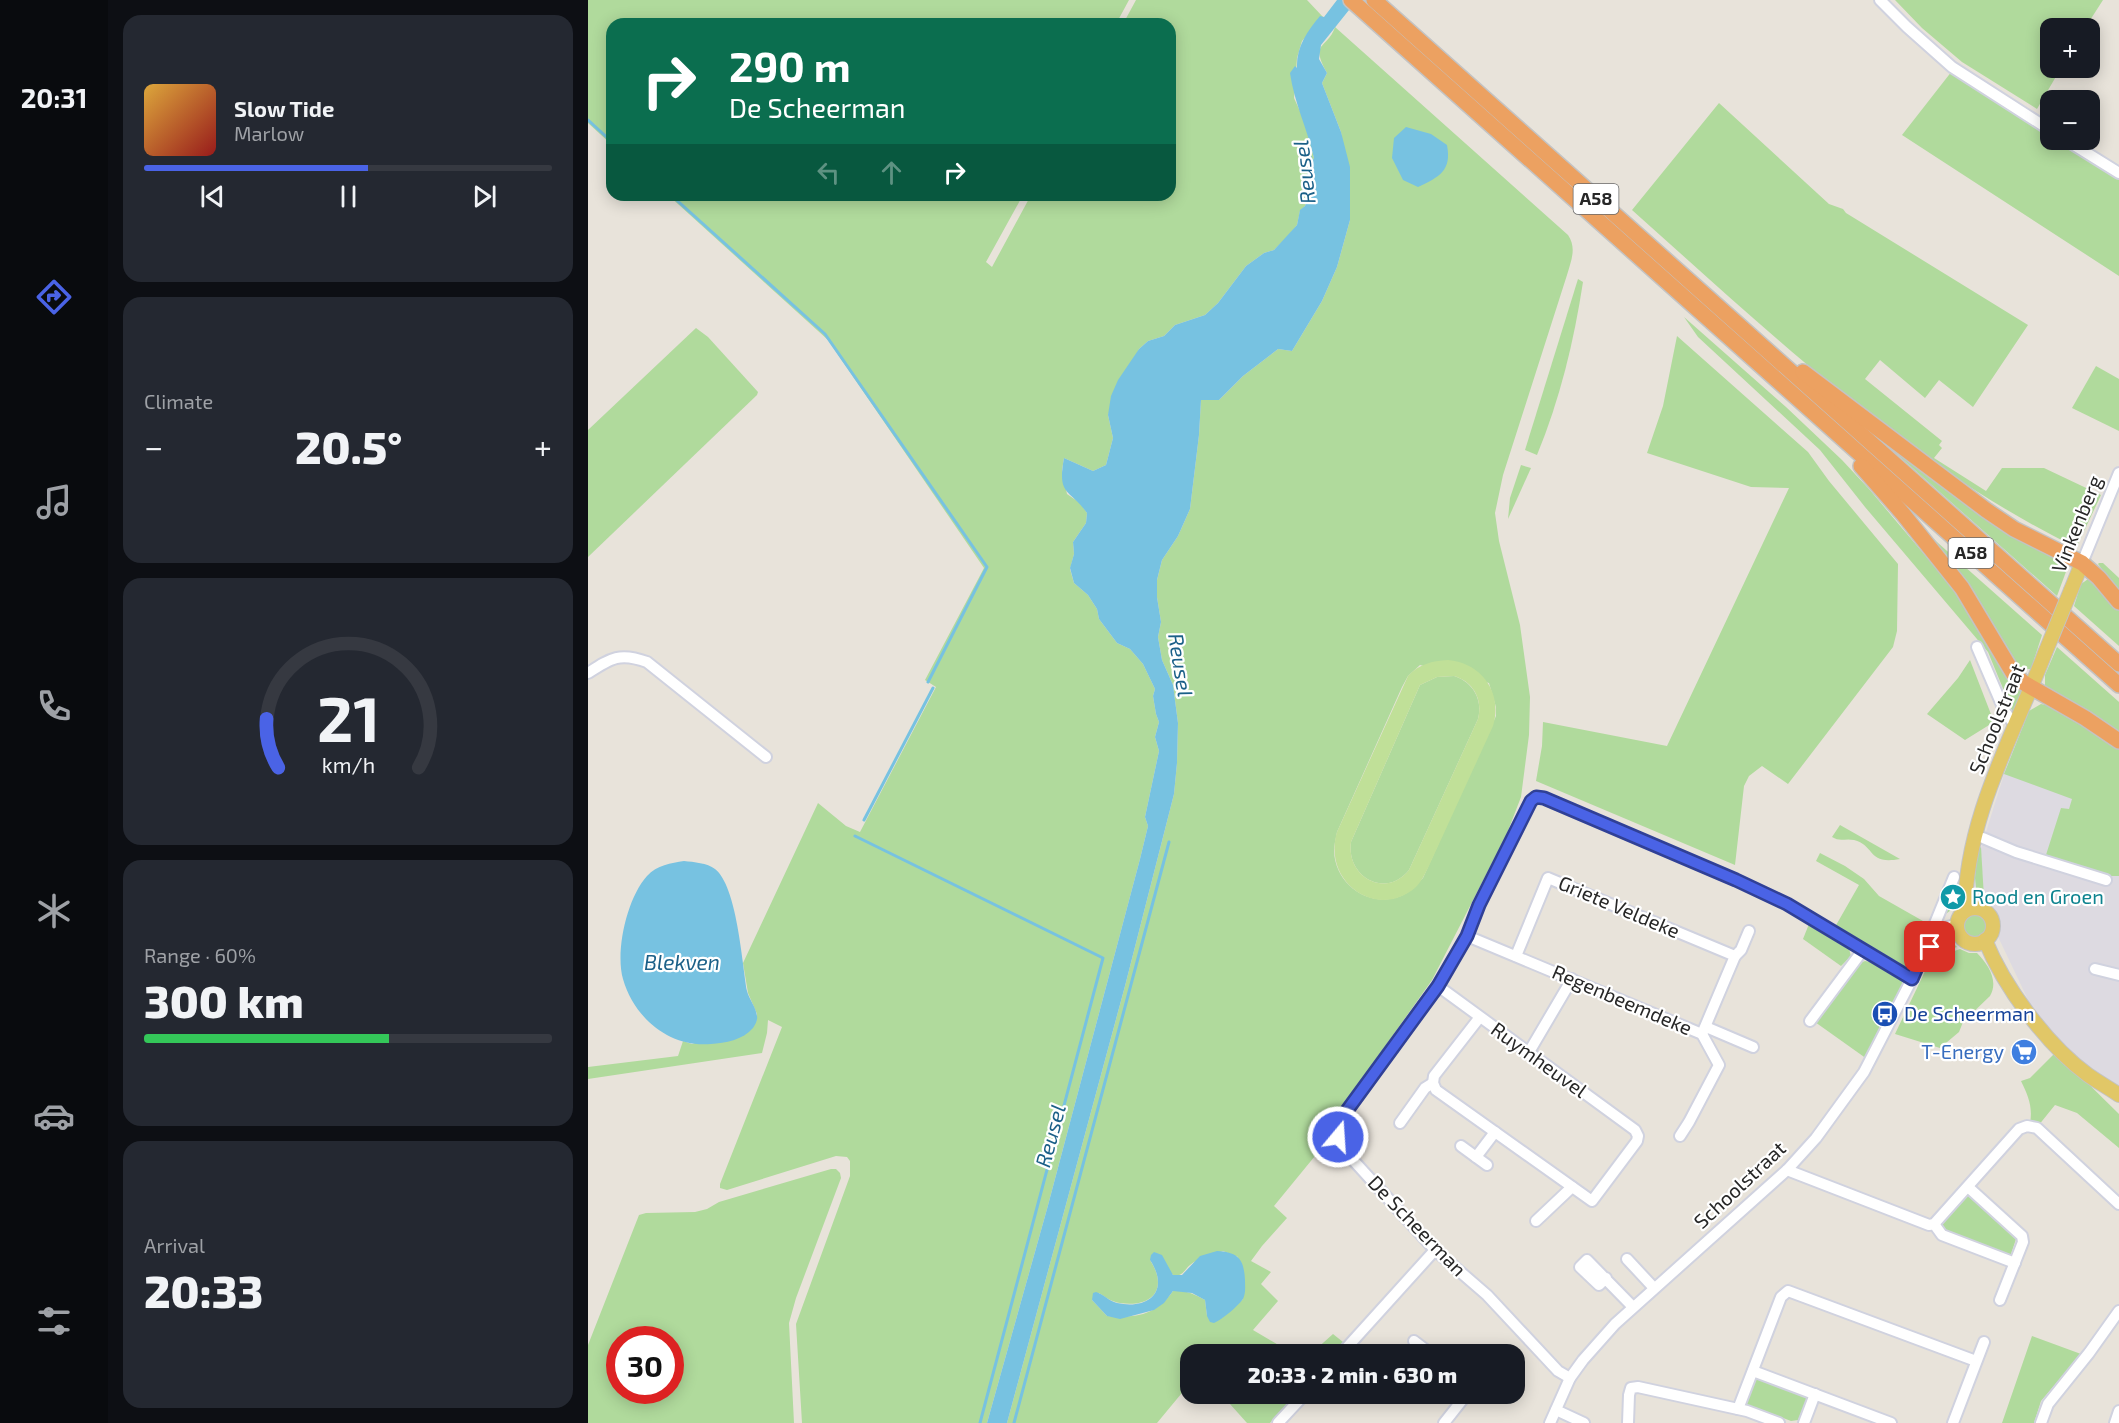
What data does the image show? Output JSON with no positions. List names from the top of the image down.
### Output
{
  "streets": {
    "highway": ["A58"],
    "main road": ["Vinkenberg", "Schoolstraat"],
    "street": [
      "Griete Veldeke",
      "Regenbeemdeke",
      "Ruymheuvel",
      "De Scheerman"
    ]
  },
  "crossings": [
    ["A58", "Vinkenberg"],
    ["A58", "Schoolstraat"],
    ["Vinkenberg", "Schoolstraat"],
    ["Schoolstraat", "De Scheerman"],
    ["Griete Veldeke", "Regenbeemdeke"],
    ["Regenbeemdeke", "De Scheerman"],
    ["Ruymheuvel", "De Scheerman"]
  ],
  "water": ["Reusel", "Blekven"],
  "places": {
    "place": ["Rood en Groen"],
    "bus stop": ["De Scheerman"],
    "supermarket": ["T-Energy"]
  },
  "page": {
    "tabs": "20:31",
    "map_buttons": ["+", "−"],
    "turn": ["290 m", "De Scheerman"],
    "song": ["Slow Tide", "Marlow"],
    "tile": [
      "Climate",
      ["Range · 60%", "300 km"],
      ["Arrival", "20:33"]
    ],
    "heat": ["−", "20.5°", "+"],
    "limit": "30",
    "trip": "20:33 · 2 min · 630 m",
    "gauge": ["21", "km/h"]
  }
}
